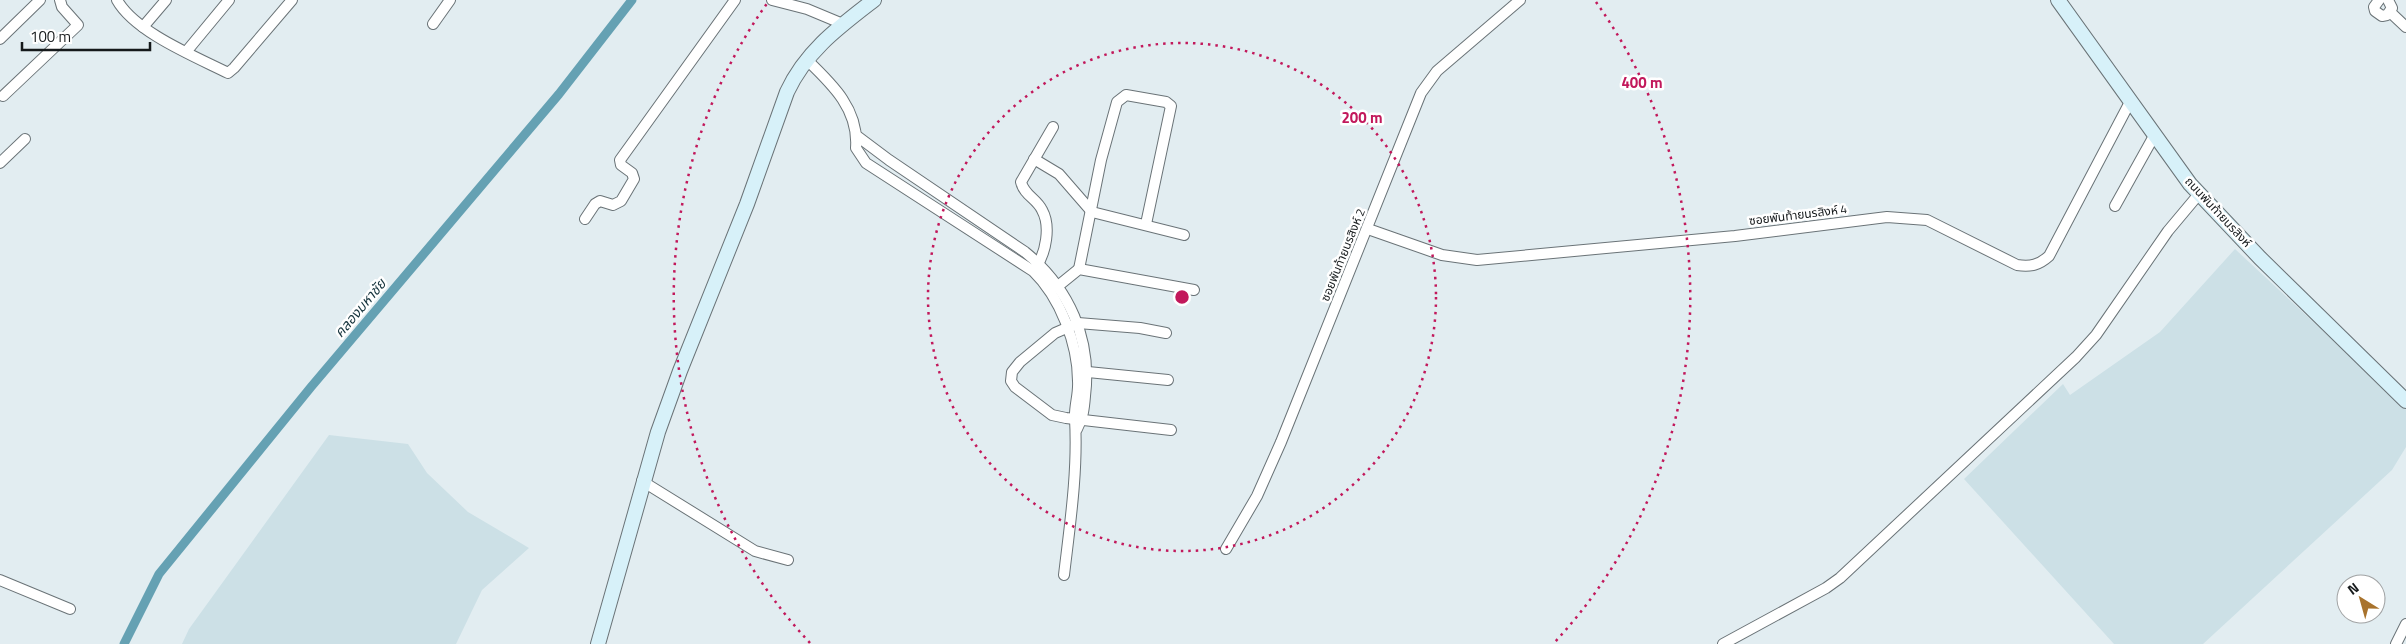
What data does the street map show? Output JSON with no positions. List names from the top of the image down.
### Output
{
  "streets": {
    "street": ["ถนนพันท้ายนรสิงห์", "ซอยพันท้ายนรสิงห์ 4", "ซอยพันท้ายนรสิงห์ 2"]
  },
  "crossings": [
    ["ถนนพันท้ายนรสิงห์", "ซอยพันท้ายนรสิงห์ 4"],
    ["ซอยพันท้ายนรสิงห์ 4", "ซอยพันท้ายนรสิงห์ 2"]
  ],
  "water": ["คลองมหาชัย"],
  "scale_bar": "100 m",
  "north": "top left",
  "rings": ["400 m", "200 m"]
}
